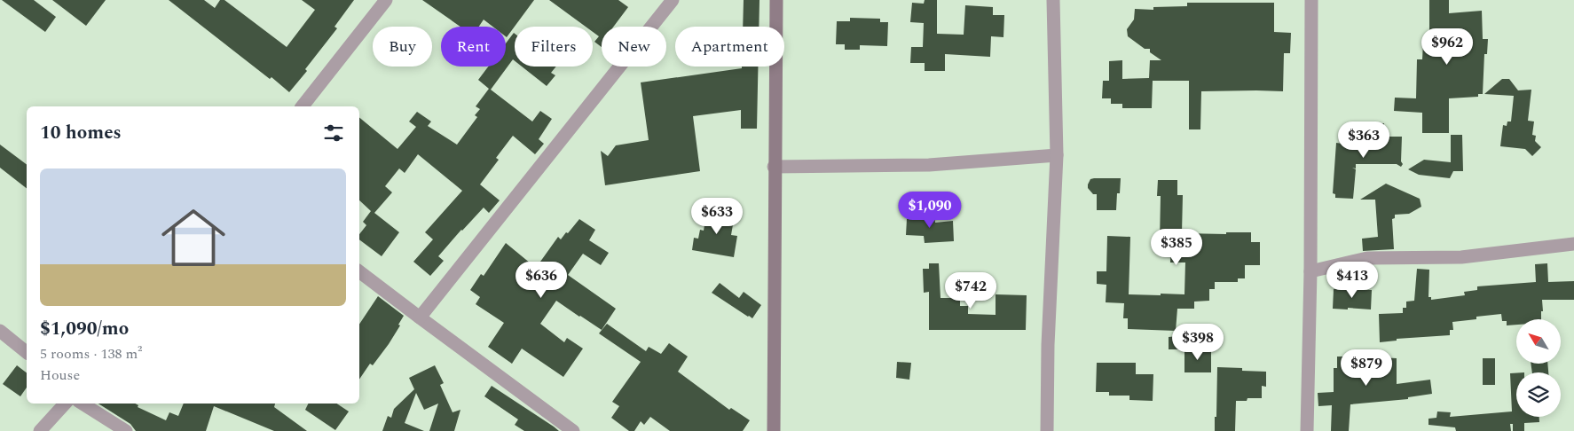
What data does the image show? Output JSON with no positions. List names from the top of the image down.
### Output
{
  "north": "top left",
  "page": {
    "chip": [
      "Buy",
      "Rent",
      "Filters",
      "New",
      "Apartment"
    ],
    "price": [
      "$962",
      "$363",
      "$1,090",
      "$633",
      "$385",
      "$636",
      "$413",
      "$742",
      "$398",
      "$879"
    ],
    "heading": "10 homes",
    "list": [
      {
        "name": "$1,090/mo",
        "note": "5 rooms · 138 m² · House"
      }
    ]
  }
}
